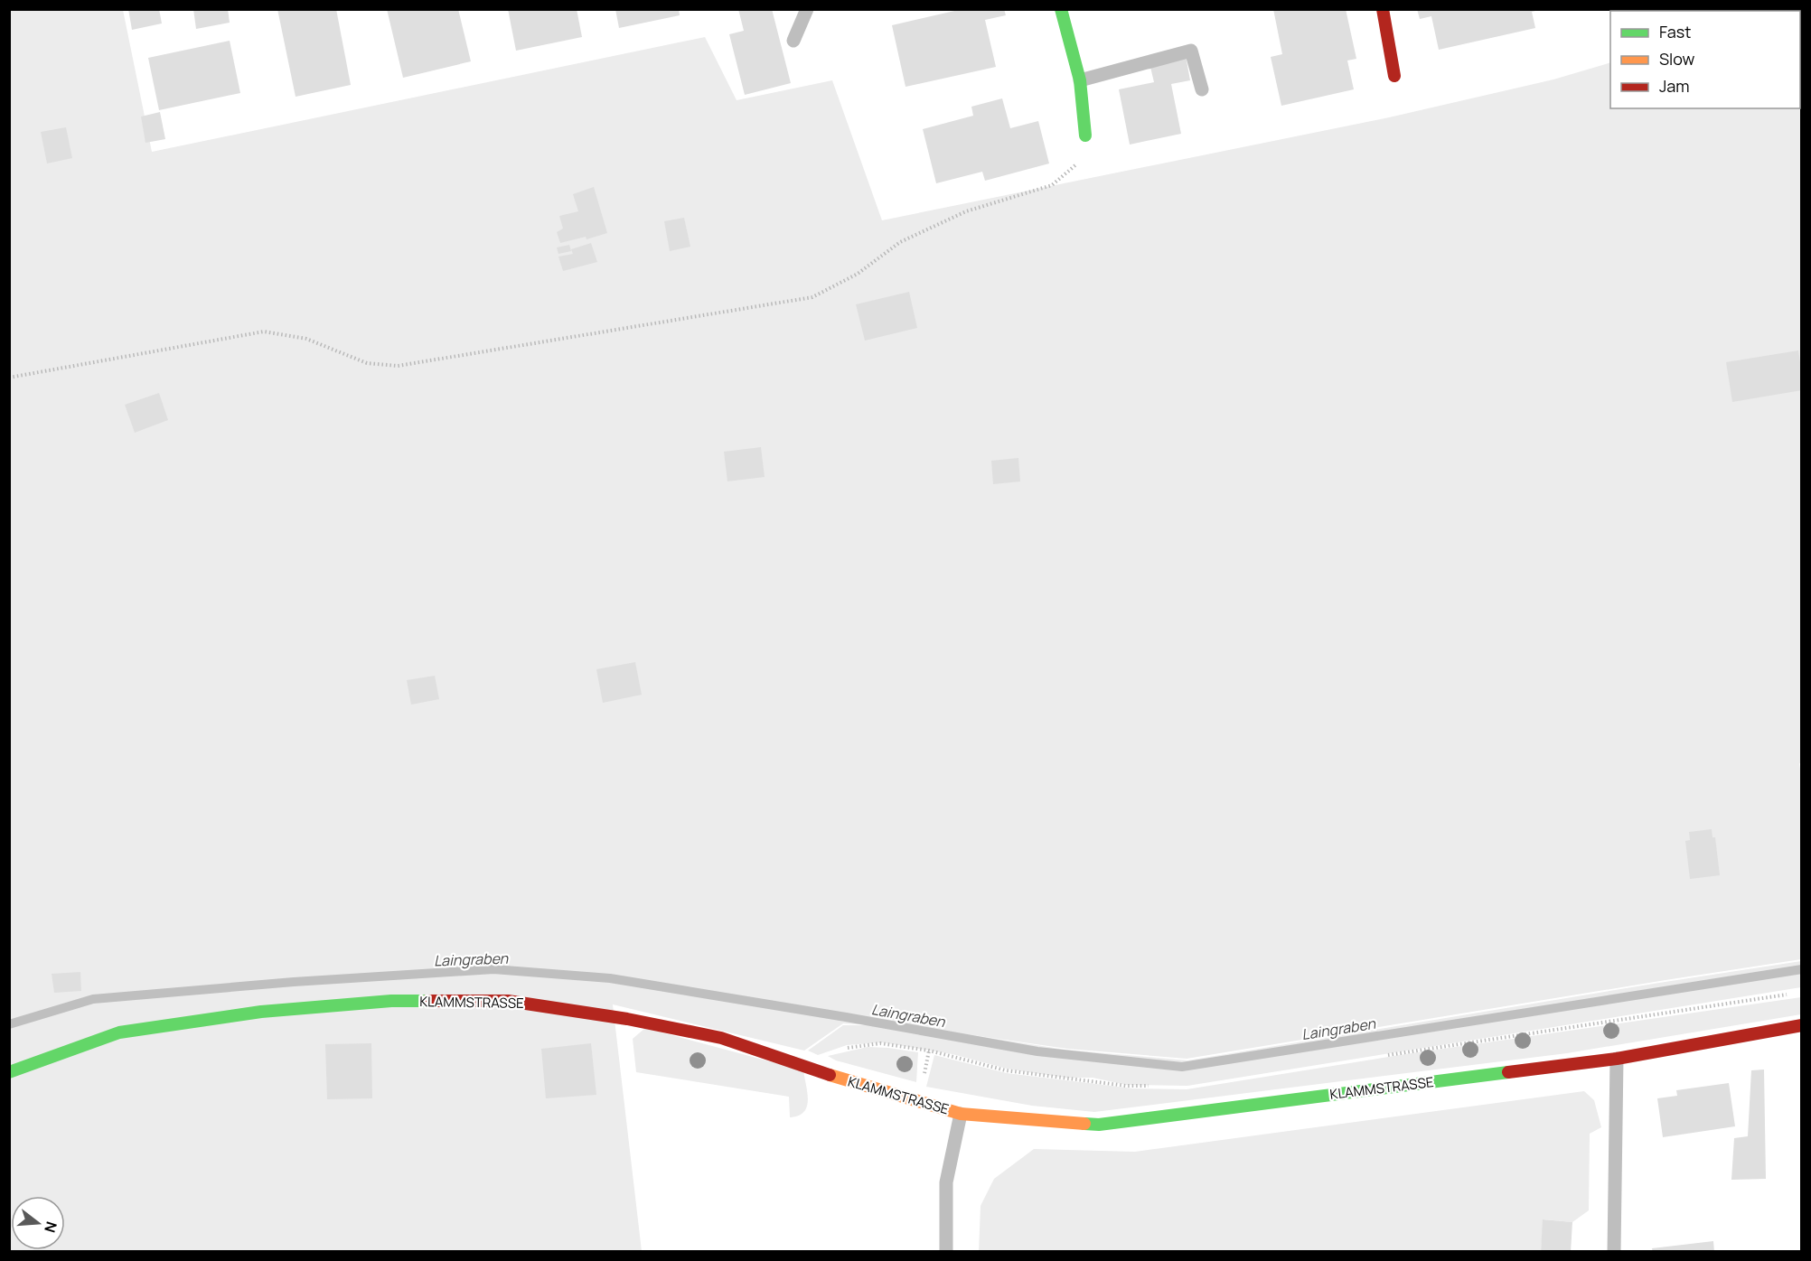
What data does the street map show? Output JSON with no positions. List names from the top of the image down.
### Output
{
  "streets": {
    "street": ["KLAMMSTRASSE"]
  },
  "water": ["Laingraben"],
  "legend": ["Fast", "Slow", "Jam"],
  "north": "right"
}
